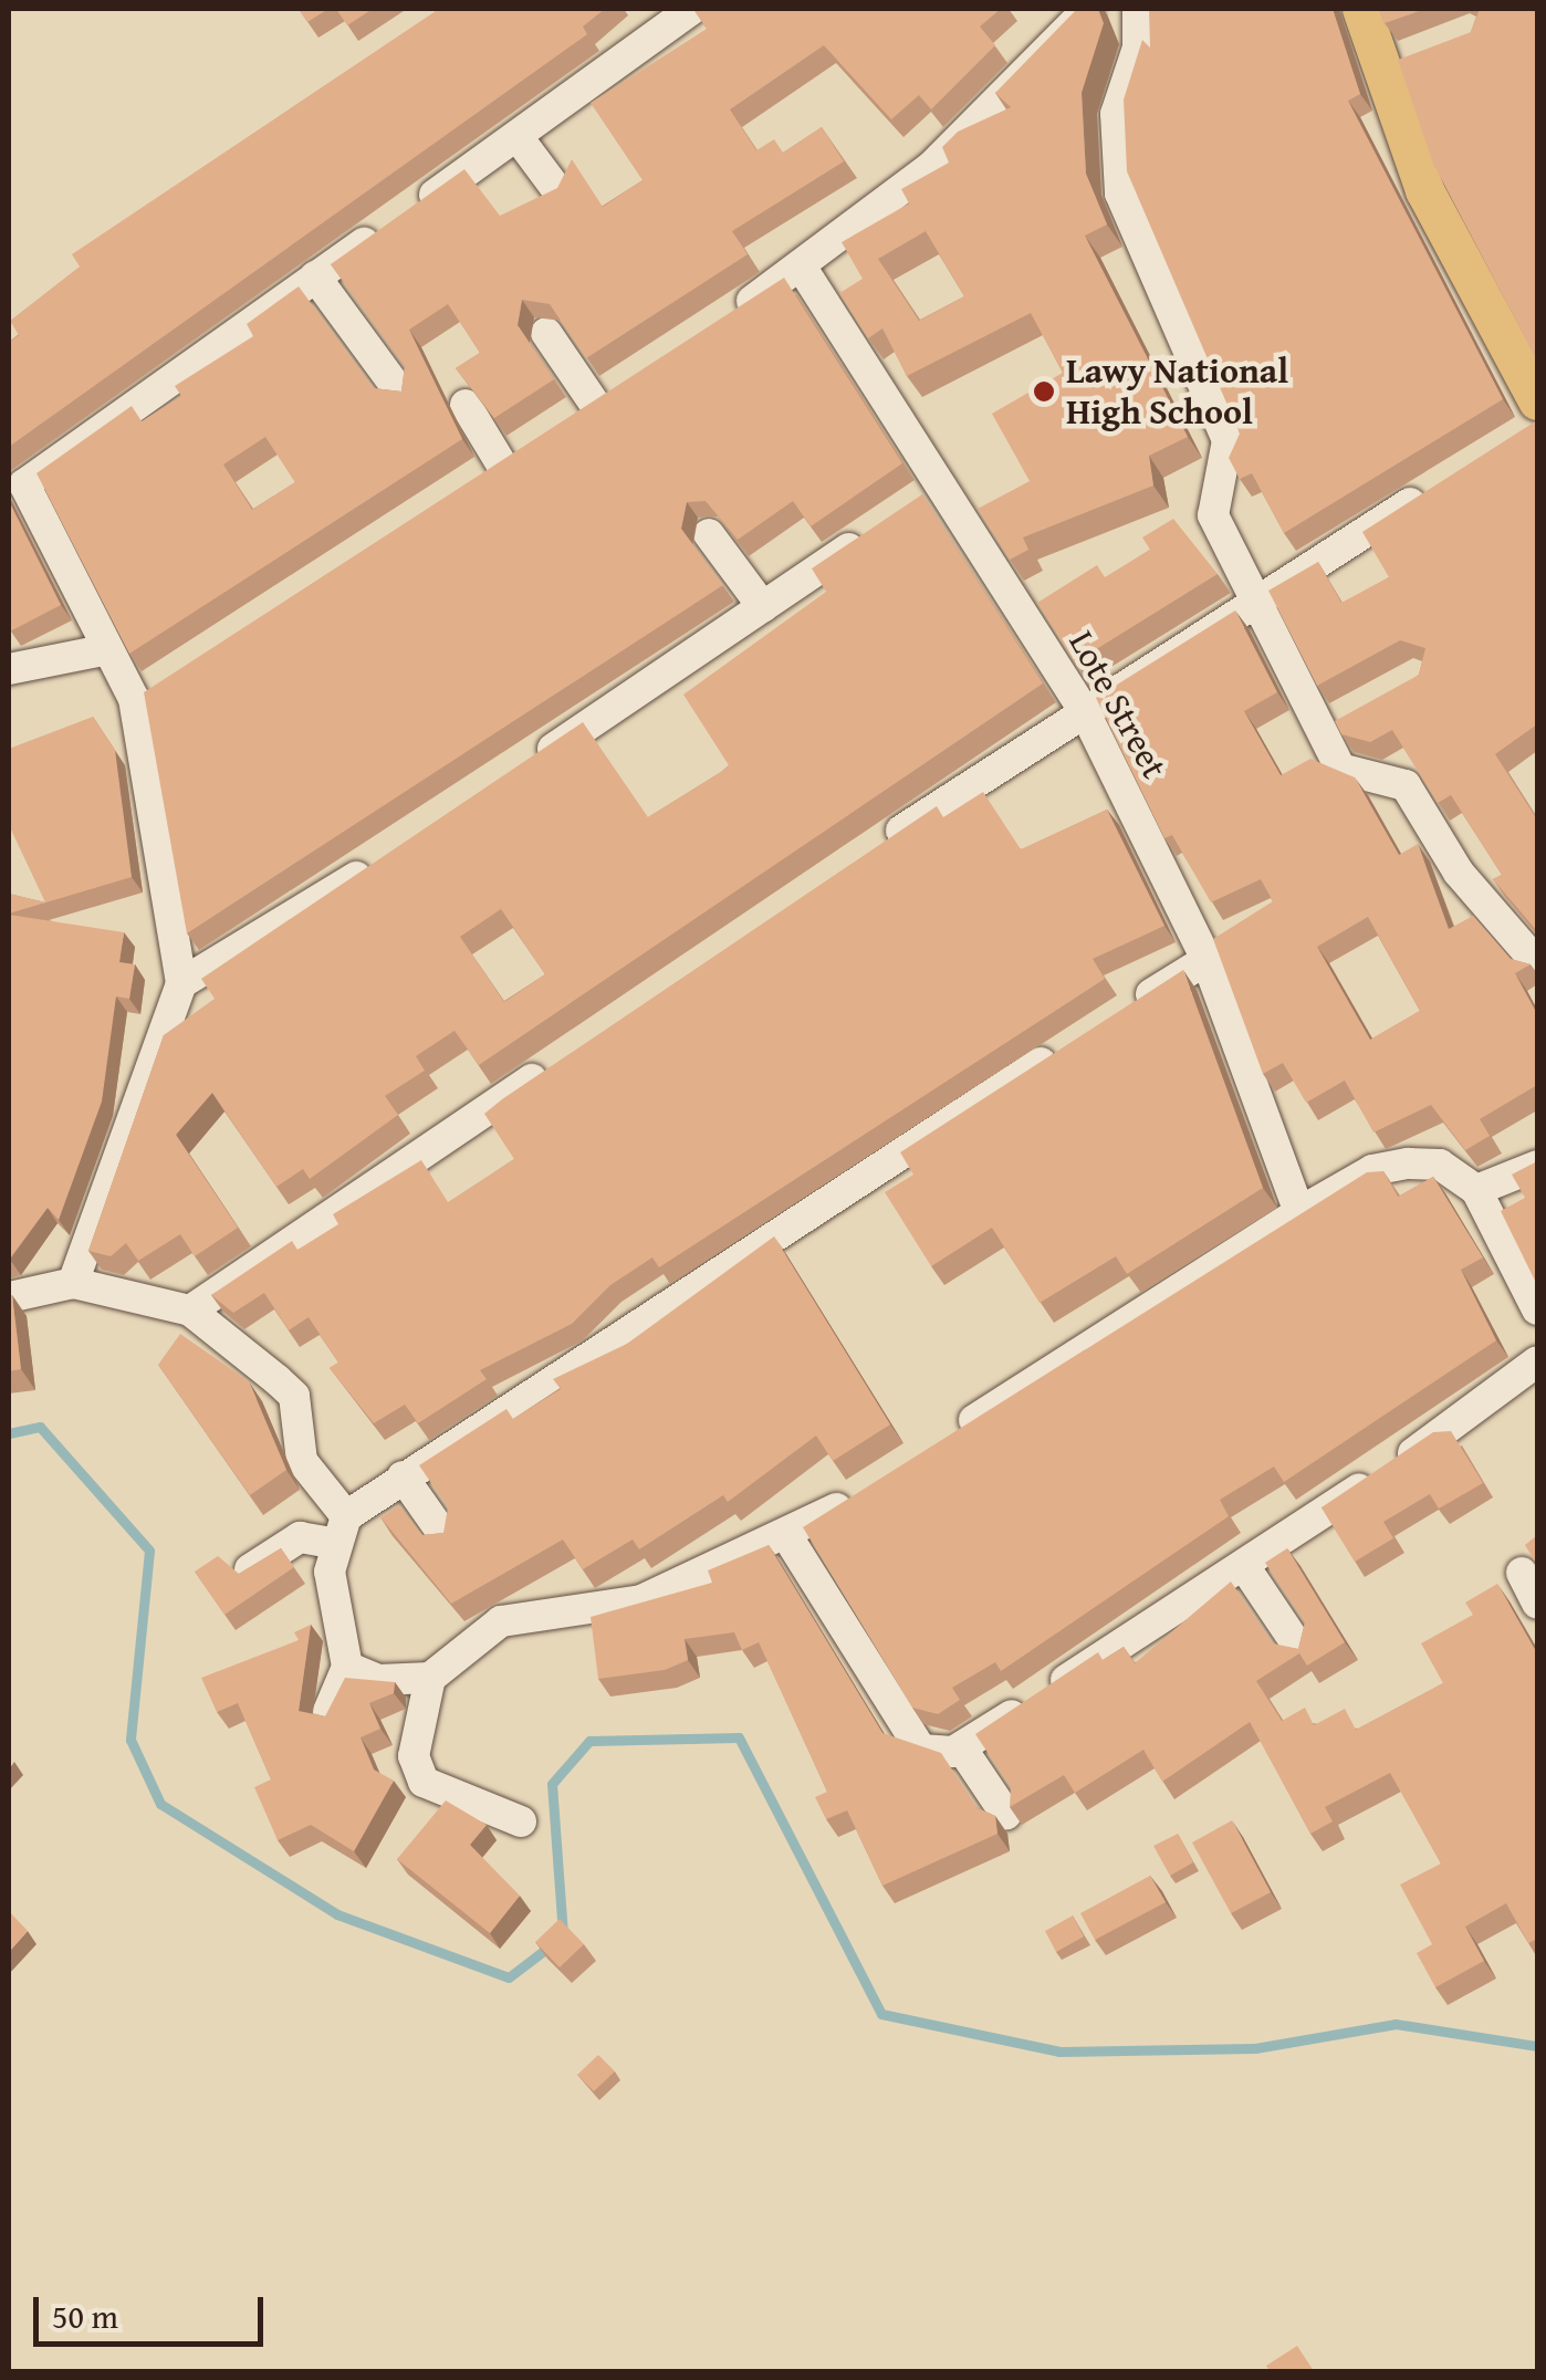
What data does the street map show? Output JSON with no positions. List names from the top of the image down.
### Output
{
  "streets": {
    "street": ["Lote Street"]
  },
  "places": ["Lawy National High School"],
  "scale_bar": "50 m"
}
